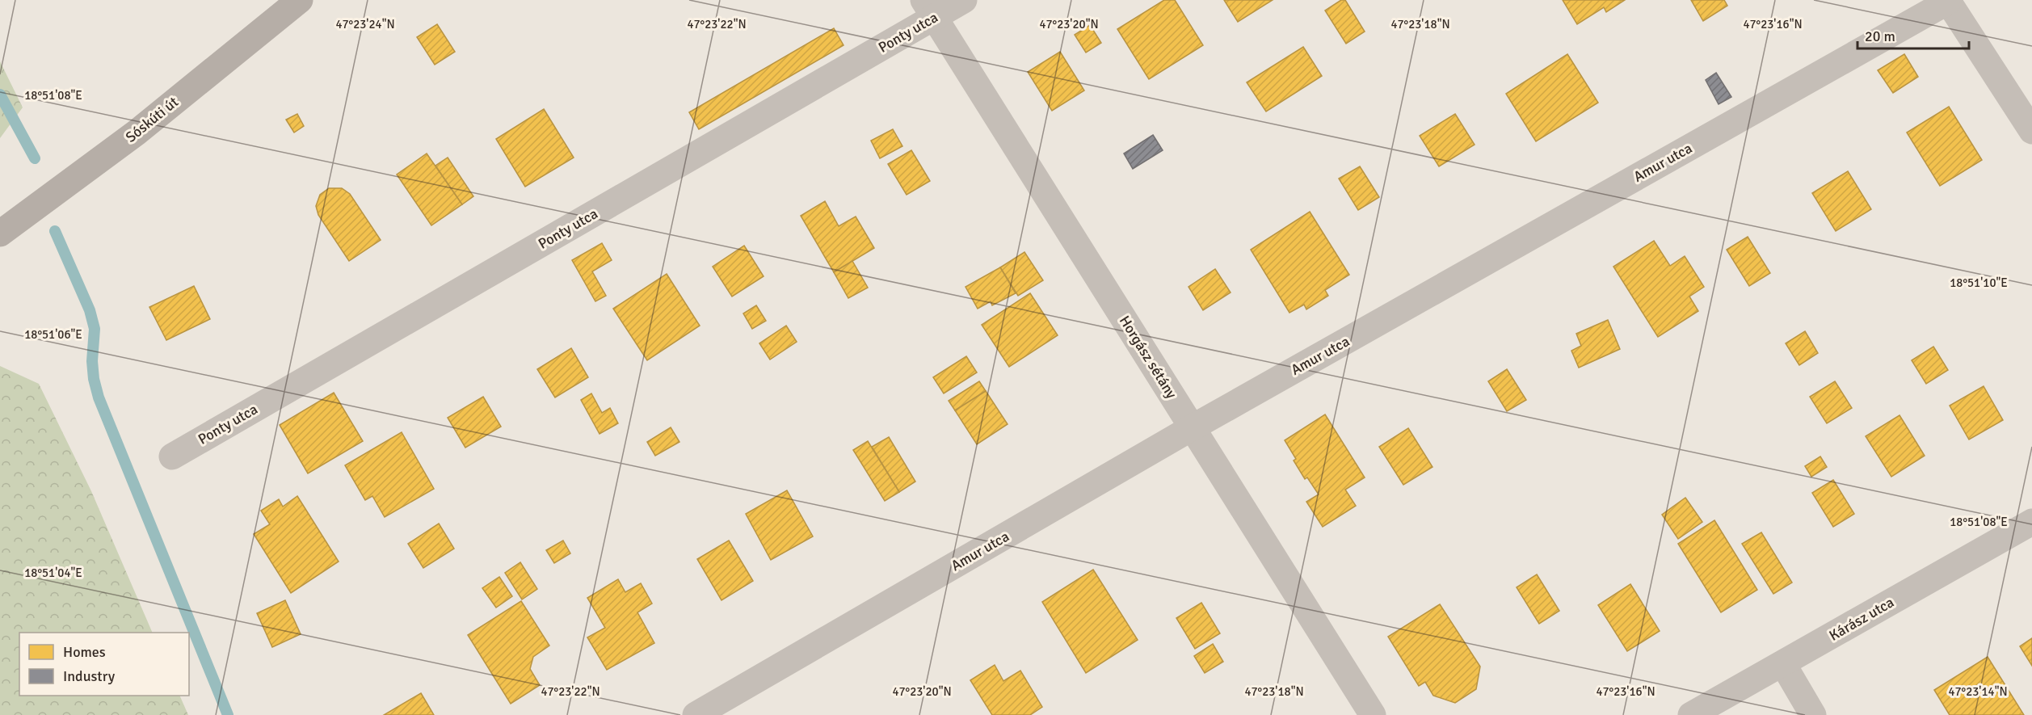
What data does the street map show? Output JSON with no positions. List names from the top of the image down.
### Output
{
  "streets": {
    "main road": ["Sóskúti út"],
    "street": [
      "Ponty utca",
      "Amur utca",
      "Horgász sétány",
      "Kárász utca"
    ]
  },
  "crossings": [
    ["Ponty utca", "Horgász sétány"],
    ["Amur utca", "Horgász sétány"]
  ],
  "legend": ["Homes", "Industry"],
  "scale_bar": "20 m",
  "coordinates": [
    "47°23'24\"N",
    "47°23'22\"N",
    "47°23'20\"N",
    "47°23'18\"N",
    "47°23'16\"N",
    "18°51'08\"E",
    "18°51'10\"E",
    "18°51'06\"E",
    "18°51'04\"E",
    "47°23'14\"N"
  ]
}
